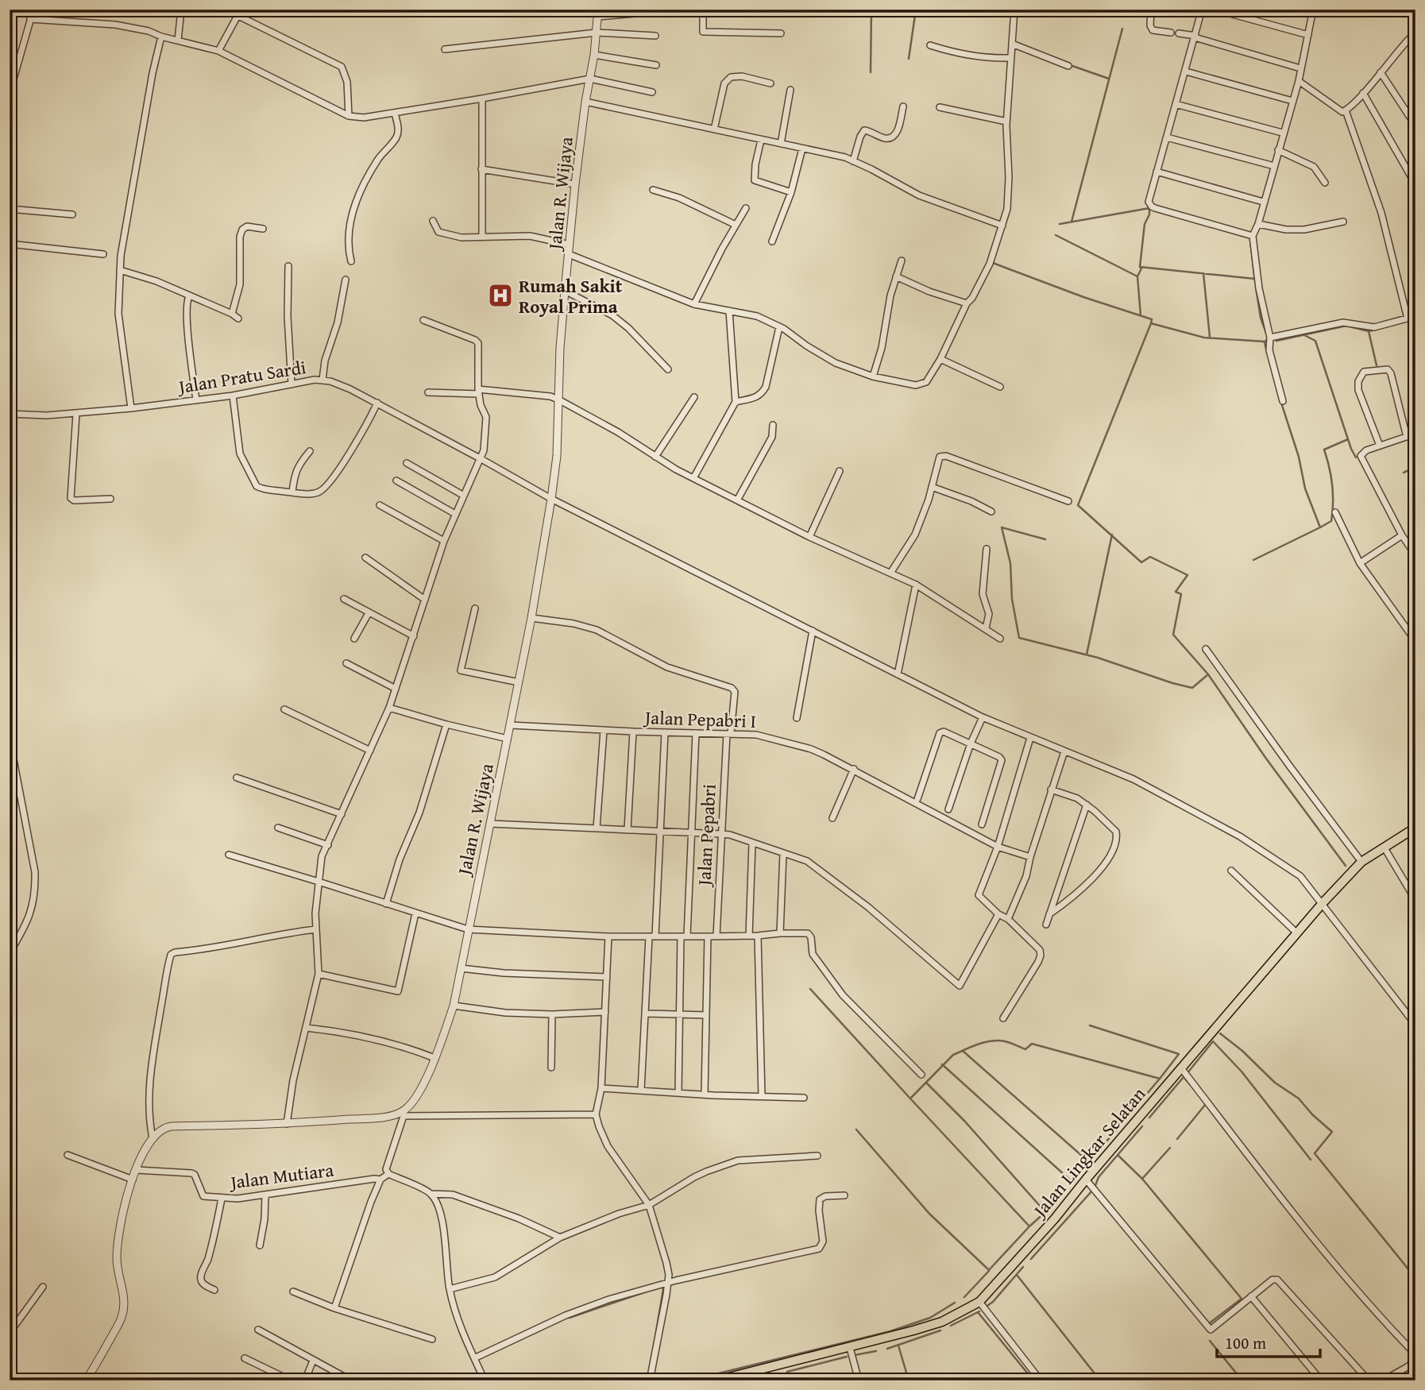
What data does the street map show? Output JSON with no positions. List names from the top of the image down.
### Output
{
  "streets": {
    "highway": ["Jalan Lingkar Selatan"],
    "street": [
      "Jalan R. Wijaya",
      "Jalan Pratu Sardi",
      "Jalan Pepabri I",
      "Jalan Pepabri",
      "Jalan Mutiara"
    ]
  },
  "crossings": [
    ["Jalan R. Wijaya", "Jalan Pratu Sardi"],
    ["Jalan R. Wijaya", "Jalan Pepabri I"],
    ["Jalan R. Wijaya", "Jalan Pepabri"],
    ["Jalan Pratu Sardi", "Jalan Lingkar Selatan"],
    ["Jalan Pepabri I", "Jalan Pepabri"]
  ],
  "places": {
    "hospital": ["Rumah Sakit Royal Prima"]
  },
  "scale_bar": "100 m"
}
